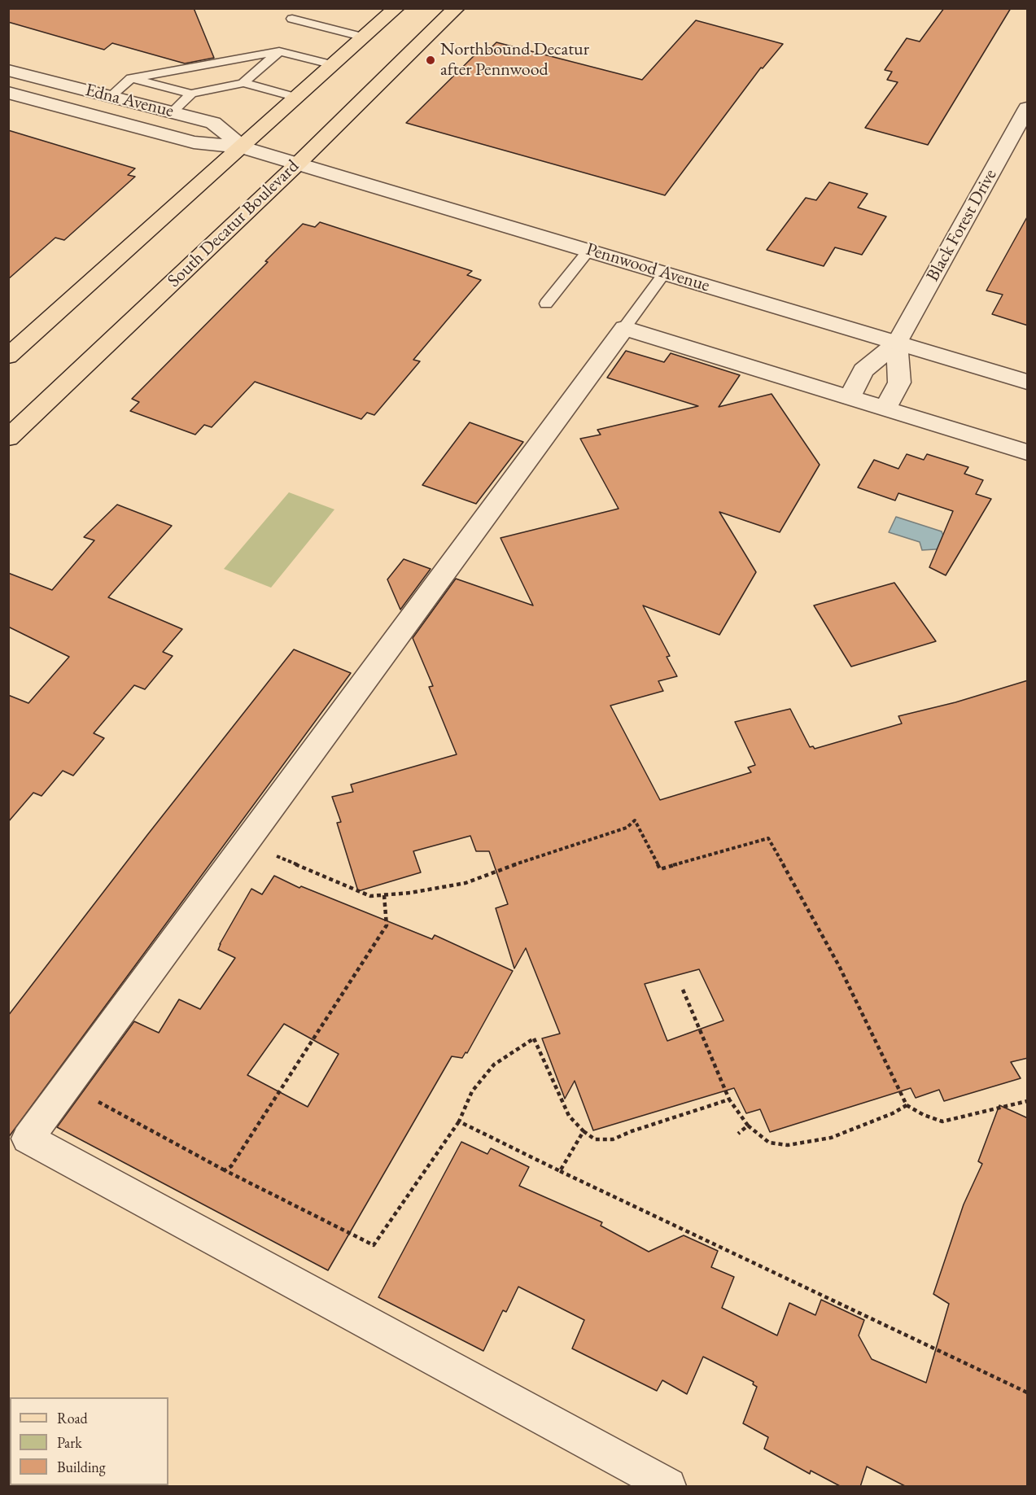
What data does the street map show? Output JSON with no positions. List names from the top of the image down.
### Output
{
  "streets": {
    "main road": ["South Decatur Boulevard"],
    "street": ["Edna Avenue", "Black Forest Drive", "Pennwood Avenue"]
  },
  "crossings": [
    ["Edna Avenue", "Pennwood Avenue"],
    ["South Decatur Boulevard", "Pennwood Avenue"],
    ["Black Forest Drive", "Pennwood Avenue"]
  ],
  "places": ["Northbound Decatur after Pennwood"],
  "legend": ["Road", "Park", "Building"]
}
